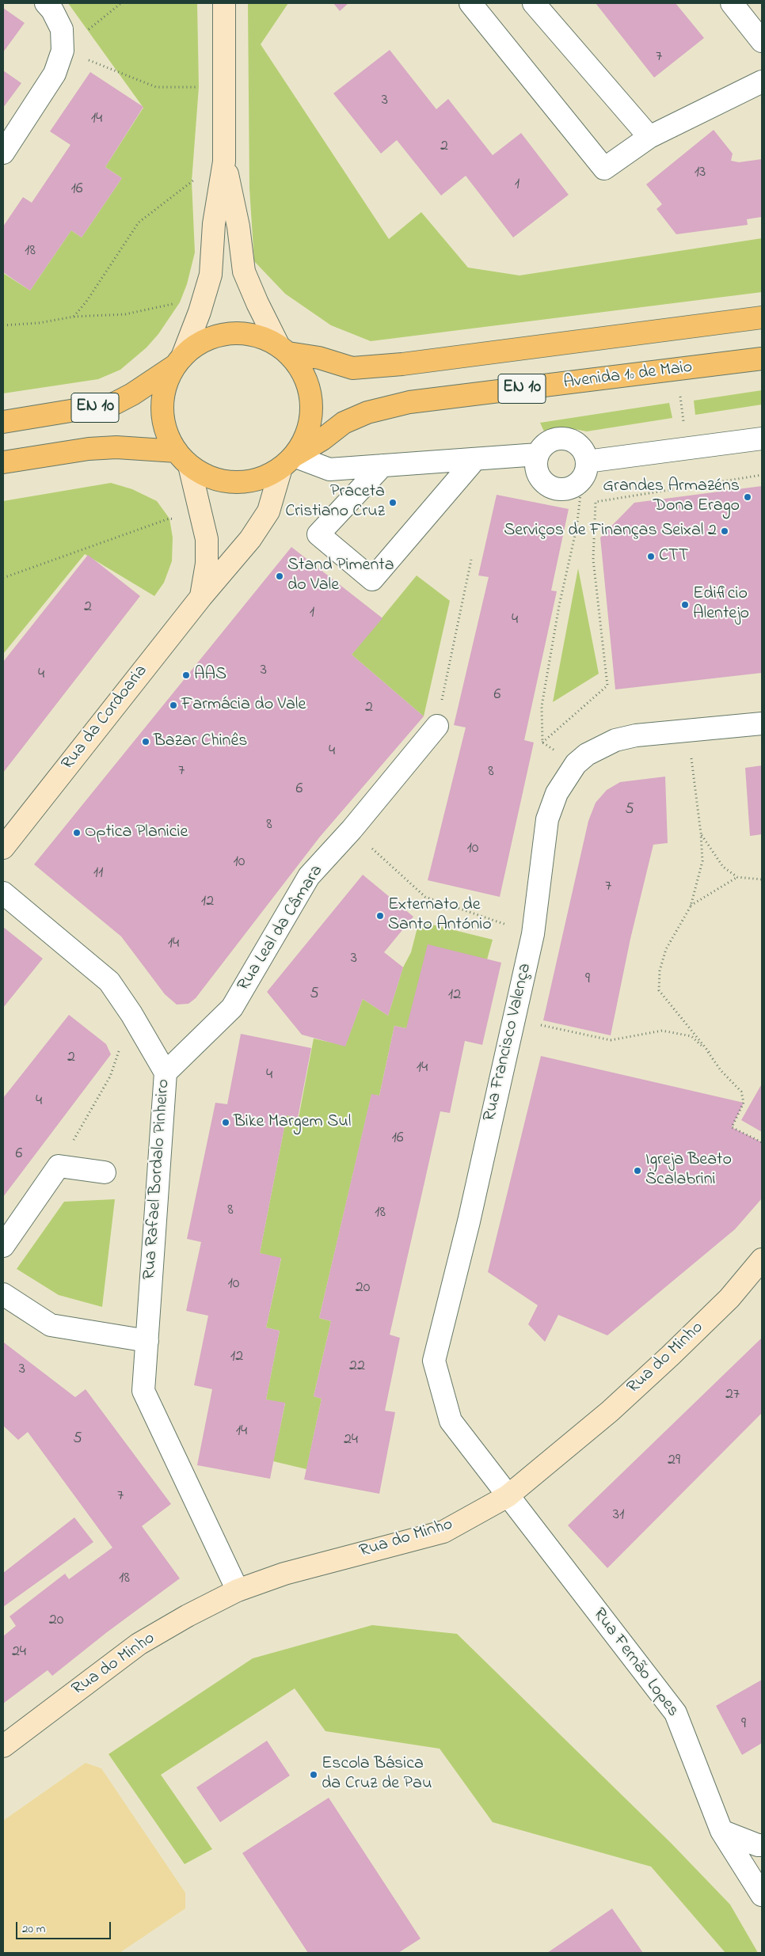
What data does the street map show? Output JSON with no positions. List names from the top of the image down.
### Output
{
  "streets": {
    "main road": ["Avenida 1º de Maio", "EN 10"],
    "street": [
      "Rua da Cordoaria",
      "Rua Leal da Câmara",
      "Rua Francisco Valença",
      "Rua Rafael Bordalo Pinheiro",
      "Rua do Minho",
      "Rua Fernão Lopes"
    ]
  },
  "crossings": [
    ["Avenida 1º de Maio", "EN 10"],
    ["Avenida 1º de Maio", "Rua da Cordoaria"],
    ["EN 10", "Rua da Cordoaria"],
    ["Rua Leal da Câmara", "Rua Rafael Bordalo Pinheiro"],
    ["Rua Francisco Valença", "Rua do Minho"],
    ["Rua Francisco Valença", "Rua Fernão Lopes"],
    ["Rua Rafael Bordalo Pinheiro", "Rua do Minho"],
    ["Rua do Minho", "Rua Fernão Lopes"]
  ],
  "places": [
    "Grandes Armazéns Dona Erago",
    "Praceta Cristiano Cruz",
    "Serviços de Finanças Seixal 2",
    "CTT",
    "Stand Pimenta do Vale",
    "Edificio Alentejo",
    "AAS",
    "Farmácia do Vale",
    "Bazar Chinês",
    "Optica Planicie",
    "Externato de Santo António",
    "Bike Margem Sul",
    "Igreja Beato Scalabrini",
    "Escola Básica da Cruz de Pau"
  ],
  "house_numbers": [
    "7",
    "3",
    "14",
    "2",
    "13",
    "1",
    "16",
    "18",
    "2",
    "1",
    "4",
    "3",
    "4",
    "6",
    "2",
    "4",
    "7",
    "8",
    "6",
    "5",
    "8",
    "10",
    "10",
    "11",
    "7",
    "12",
    "14",
    "3",
    "9",
    "5",
    "12",
    "2",
    "14",
    "4",
    "4",
    "16",
    "6",
    "8",
    "18",
    "10",
    "20",
    "12",
    "22",
    "3",
    "27",
    "14",
    "5",
    "24",
    "29",
    "7",
    "31",
    "18",
    "20",
    "24",
    "9"
  ],
  "scale_bar": "20 m"
}
